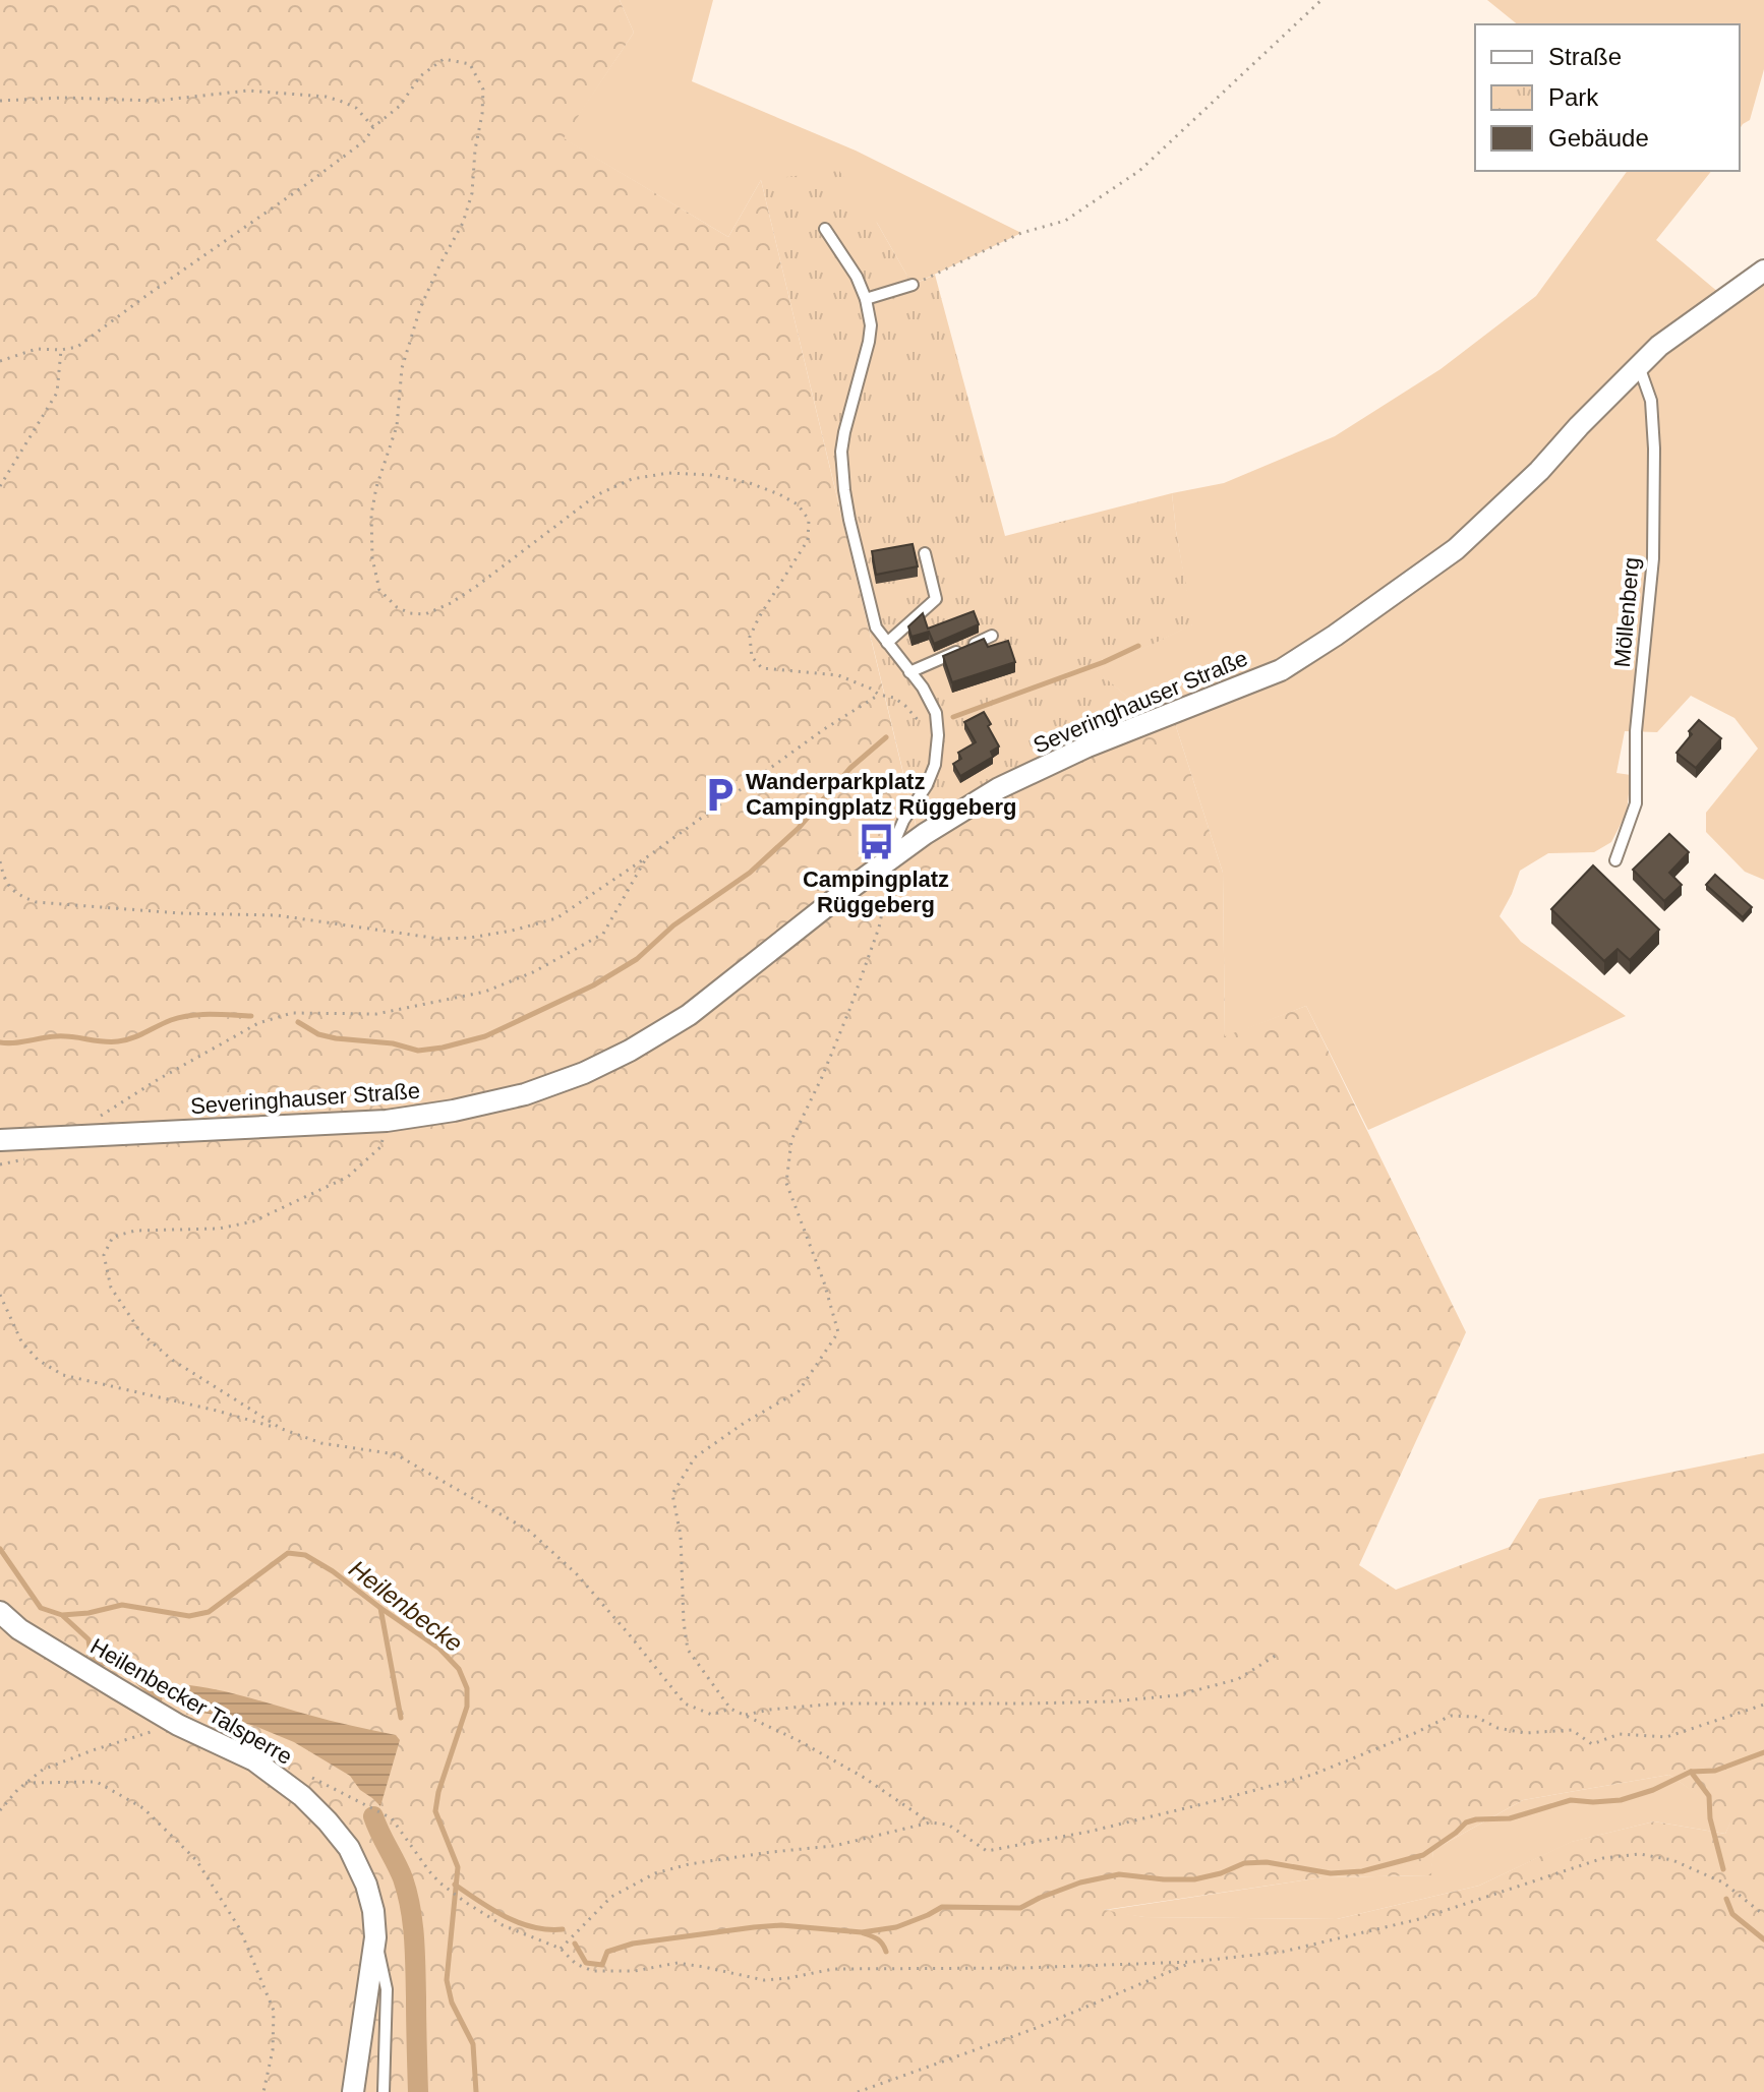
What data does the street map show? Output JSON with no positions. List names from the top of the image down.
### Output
{
  "streets": {
    "street": ["Severinghauser Straße", "Heilenbecker Talsperre"],
    "lane": ["Möllenberg"]
  },
  "crossings": [
    ["Möllenberg", "Severinghauser Straße"]
  ],
  "water": ["Heilenbecke"],
  "places": {
    "parking": ["Wanderparkplatz Campingplatz Rüggeberg"],
    "bus stop": ["Campingplatz Rüggeberg"]
  },
  "legend": ["Straße", "Park", "Gebäude"]
}
